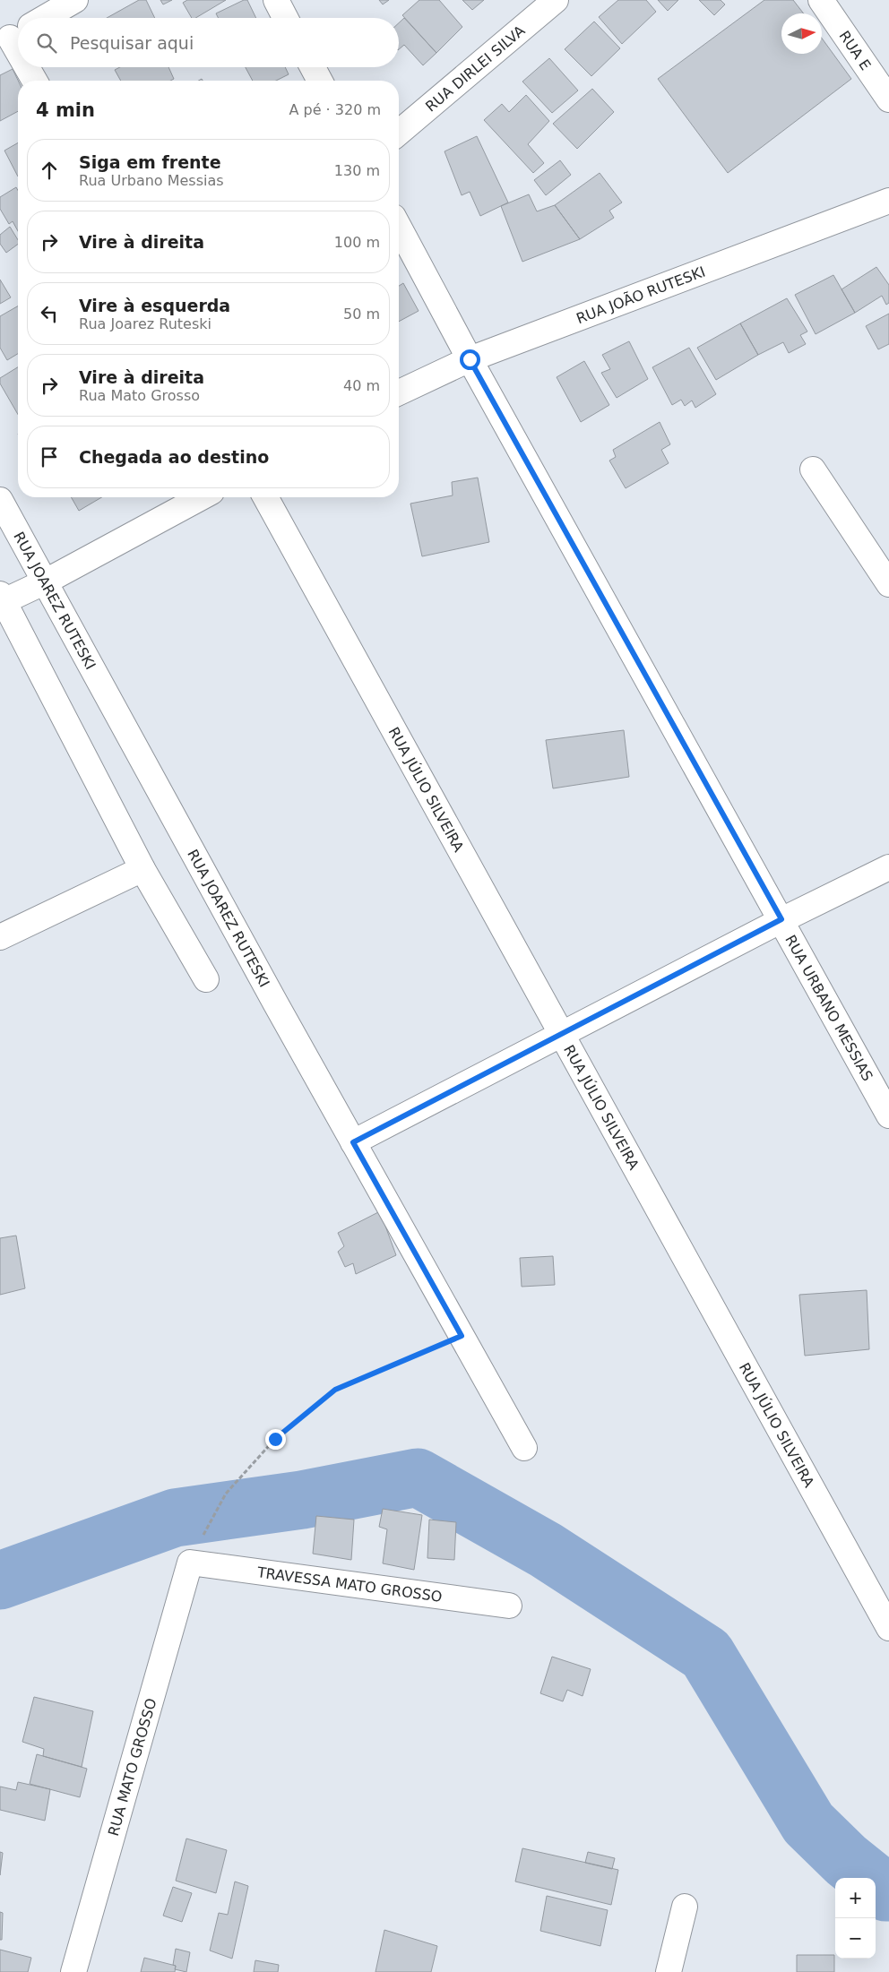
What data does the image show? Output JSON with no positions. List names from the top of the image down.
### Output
{
  "streets": {
    "street": [
      "RUA E",
      "RUA DIRLEI SILVA",
      "RUA JOÃO RUTESKI",
      "RUA JOAREZ RUTESKI",
      "RUA JÚLIO SILVEIRA",
      "RUA URBANO MESSIAS",
      "TRAVESSA MATO GROSSO",
      "RUA MATO GROSSO"
    ]
  },
  "crossings": [
    ["RUA JOÃO RUTESKI", "RUA URBANO MESSIAS"],
    ["TRAVESSA MATO GROSSO", "RUA MATO GROSSO"]
  ],
  "north": "right",
  "page": {
    "search": "Pesquisar aqui",
    "heading": ["4 min", "A pé · 320 m"],
    "list": [
      ["Siga em frente", "Rua Urbano Messias", "130 m"],
      ["Vire à direita", "100 m"],
      ["Vire à esquerda", "Rua Joarez Ruteski", "50 m"],
      ["Vire à direita", "Rua Mato Grosso", "40 m"],
      "Chegada ao destino"
    ],
    "map_buttons": ["+", "−"]
  }
}
